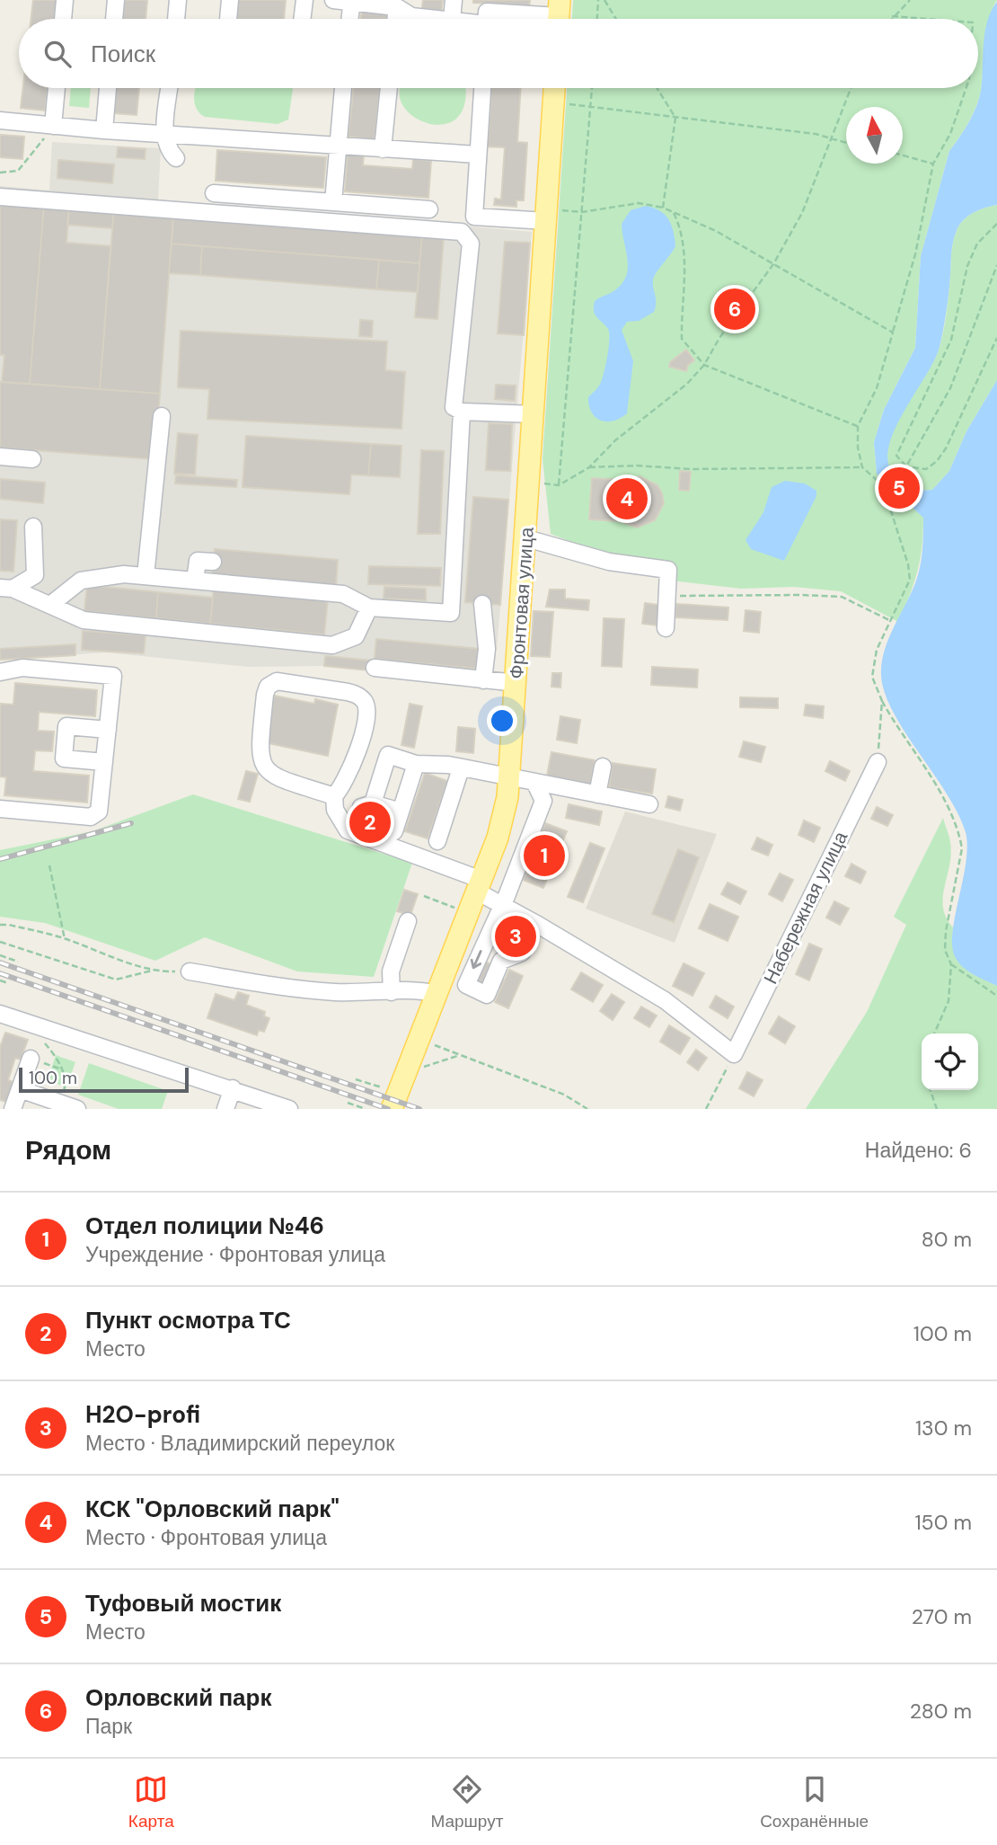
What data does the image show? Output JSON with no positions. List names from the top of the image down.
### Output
{
  "streets": {
    "main road": ["Фронтовая улица"],
    "street": ["Набережная улица"]
  },
  "scale_bar": "100 m",
  "north": "top",
  "page": {
    "search": "Поиск",
    "pins": [
      "6",
      "5",
      "4",
      "2",
      "1",
      "3"
    ],
    "scale": "100 m",
    "heading": ["Рядом", "Найдено: 6"],
    "list": [
      {
        "mark": "1",
        "name": "Отдел полиции №46",
        "note": "Учреждение · Фронтовая улица",
        "value": "80 m"
      },
      {
        "mark": "2",
        "name": "Пункт осмотра ТС",
        "note": "Место",
        "value": "100 m"
      },
      {
        "mark": "3",
        "name": "H2O-profi",
        "note": "Место · Владимирский переулок",
        "value": "130 m"
      },
      {
        "mark": "4",
        "name": "КСК \"Орловский парк\"",
        "note": "Место · Фронтовая улица",
        "value": "150 m"
      },
      {
        "mark": "5",
        "name": "Туфовый мостик",
        "note": "Место",
        "value": "270 m"
      },
      {
        "mark": "6",
        "name": "Орловский парк",
        "note": "Парк",
        "value": "280 m"
      }
    ],
    "nav": ["Карта", "Маршрут", "Сохранённые"]
  }
}
